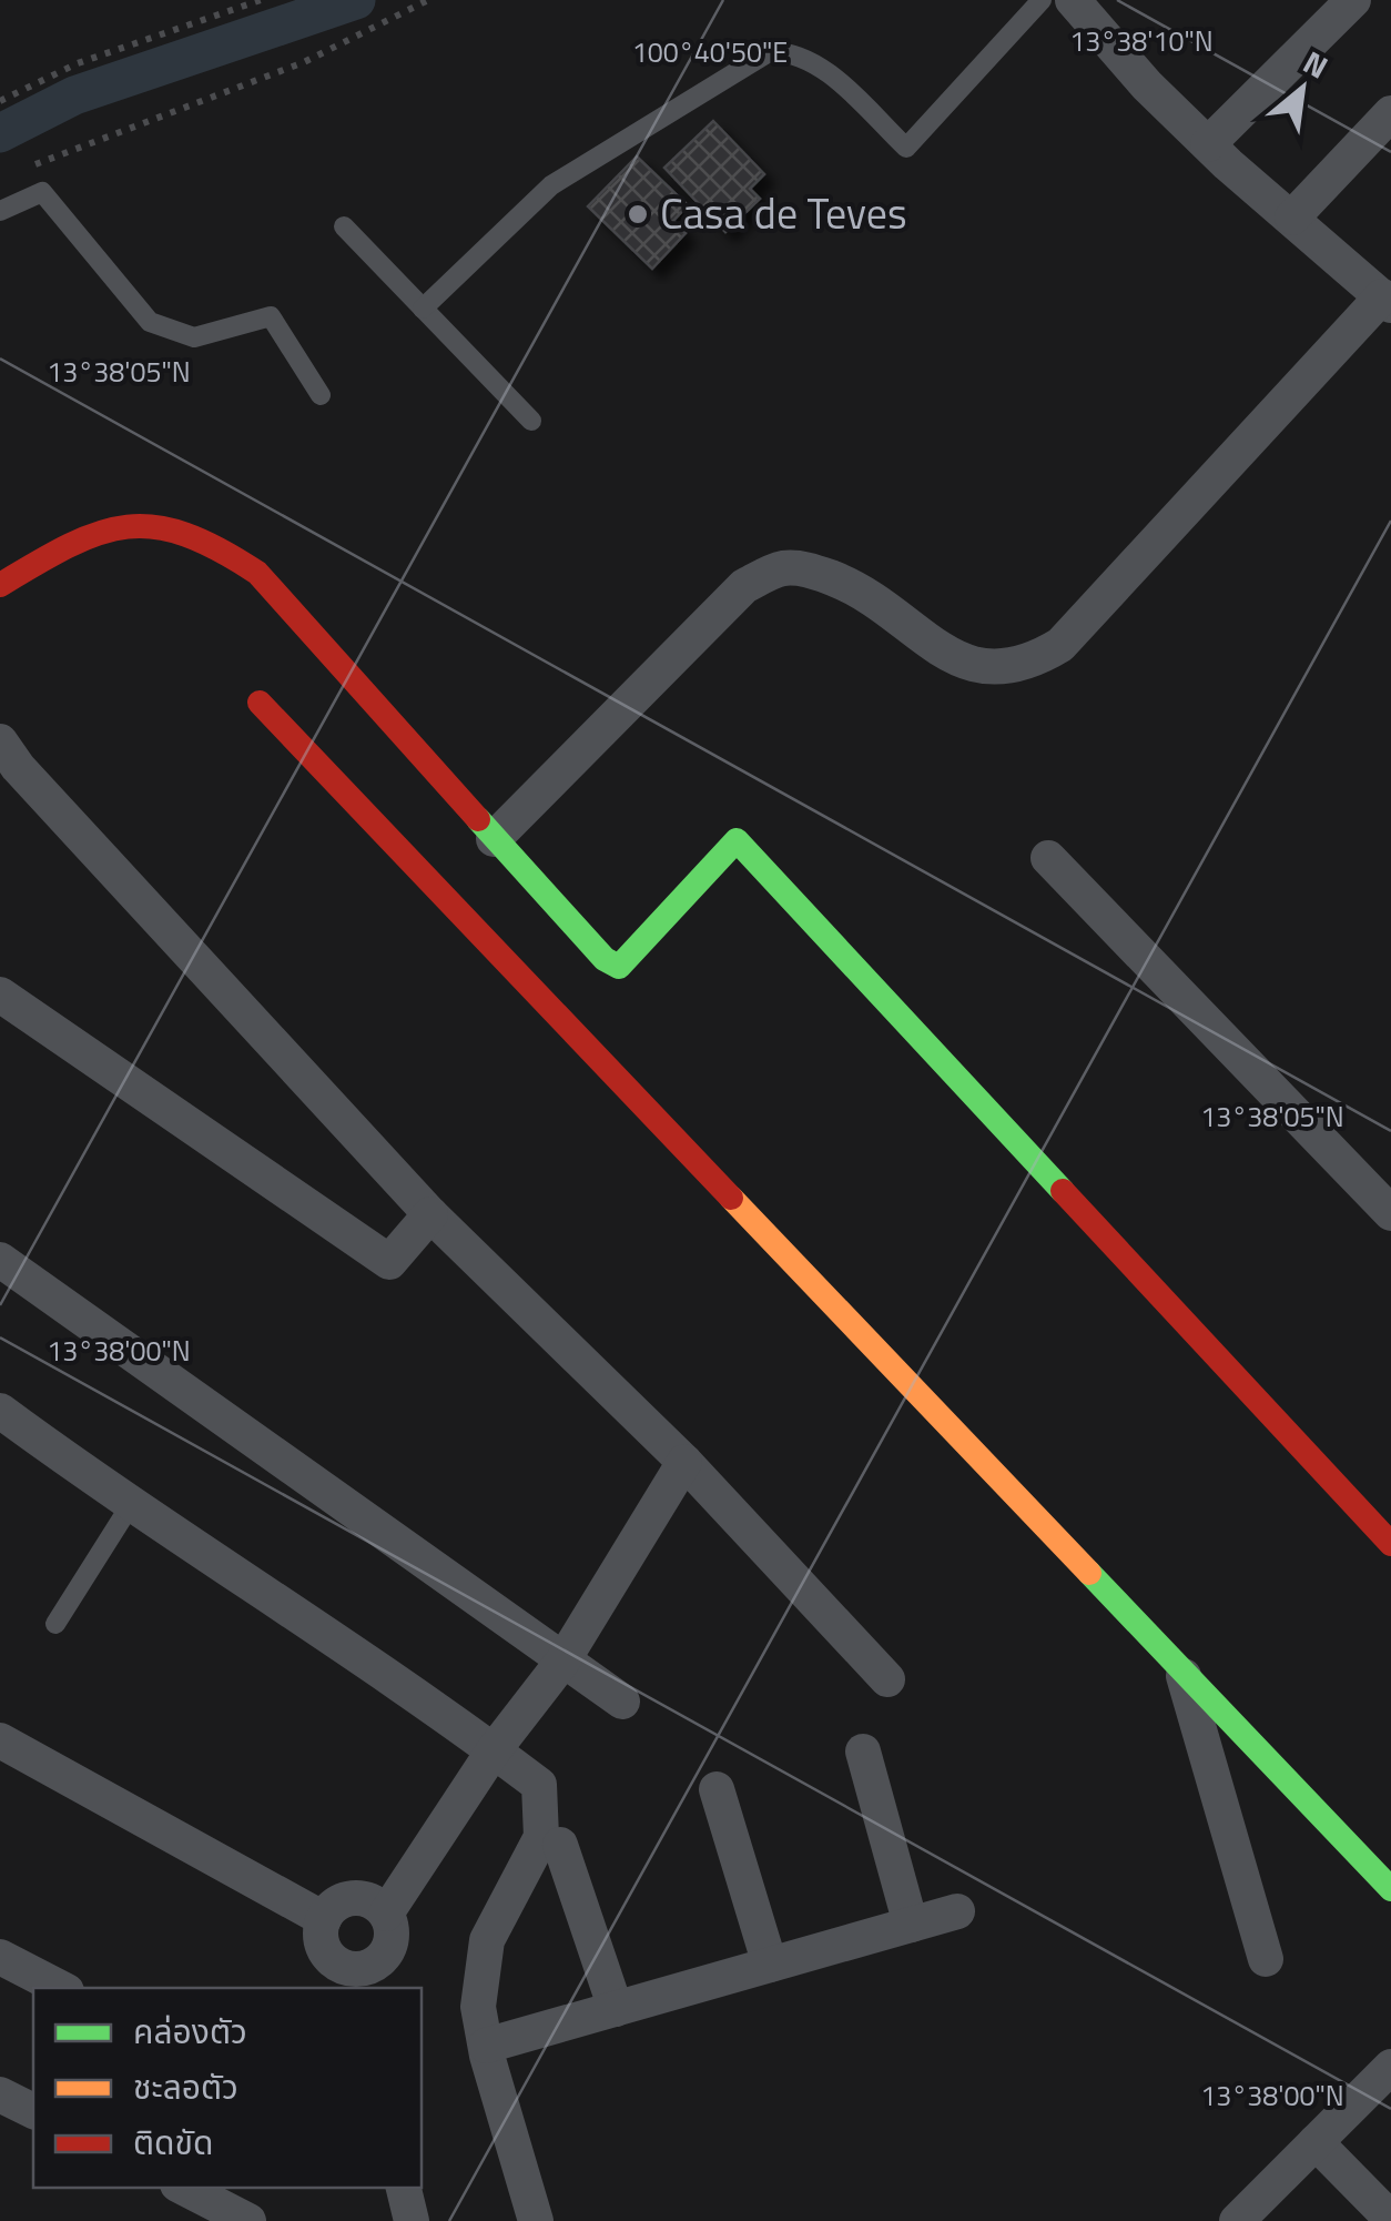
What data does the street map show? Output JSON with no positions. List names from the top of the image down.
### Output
{
  "places": ["Casa de Teves"],
  "legend": ["คล่องตัว", "ชะลอตัว", "ติดขัด"],
  "north": "top right",
  "coordinates": [
    "13°38'10\"N",
    "100°40'50\"E",
    "13°38'05\"N",
    "13°38'00\"N"
  ]
}
